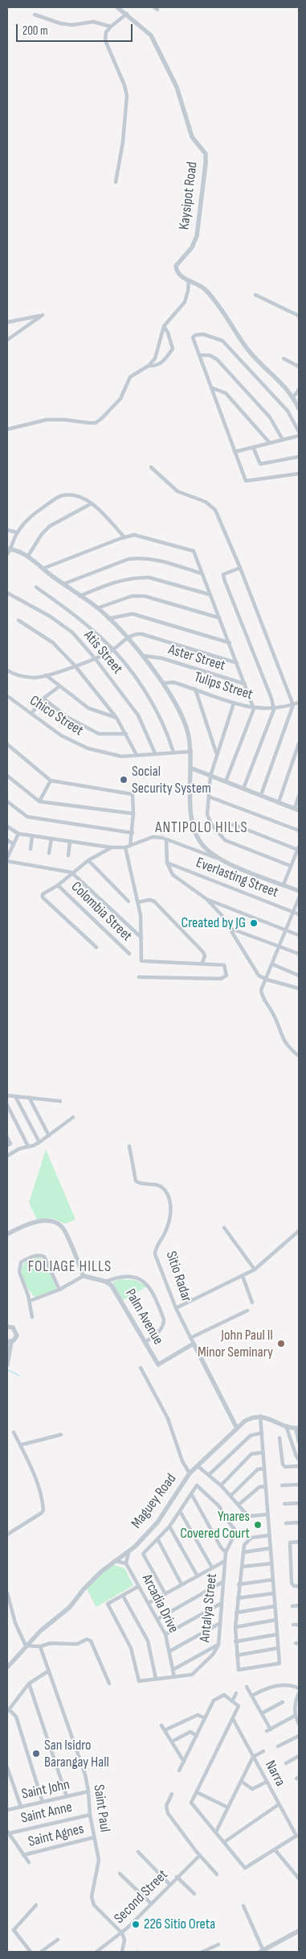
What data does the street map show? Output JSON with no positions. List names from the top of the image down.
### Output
{
  "streets": {
    "street": [
      "Kaysipot Road",
      "Atis Street",
      "Aster Street",
      "Tulips Street",
      "Chico Street",
      "Everlasting Street",
      "Colombia Street",
      "Sitio Radar",
      "Palm Avenue",
      "Maguey Road",
      "Arcadia Drive",
      "Antalya Street",
      "Narra",
      "Saint John",
      "Saint Paul",
      "Saint Anne",
      "Saint Agnes",
      "Second Street"
    ]
  },
  "crossings": [
    ["Atis Street", "Chico Street"],
    ["Sitio Radar", "Palm Avenue"],
    ["Sitio Radar", "Maguey Road"],
    ["Arcadia Drive", "Antalya Street"],
    ["Saint John", "Saint Paul"],
    ["Saint Paul", "Saint Anne"],
    ["Saint Paul", "Saint Agnes"],
    ["Saint Paul", "Second Street"]
  ],
  "districts": ["ANTIPOLO HILLS", "FOLIAGE HILLS"],
  "places": [
    "Social Security System",
    "Created by JG",
    "John Paul II Minor Seminary",
    "Ynares Covered Court",
    "San Isidro Barangay Hall",
    "226 Sitio Oreta"
  ],
  "scale_bar": "200 m"
}
